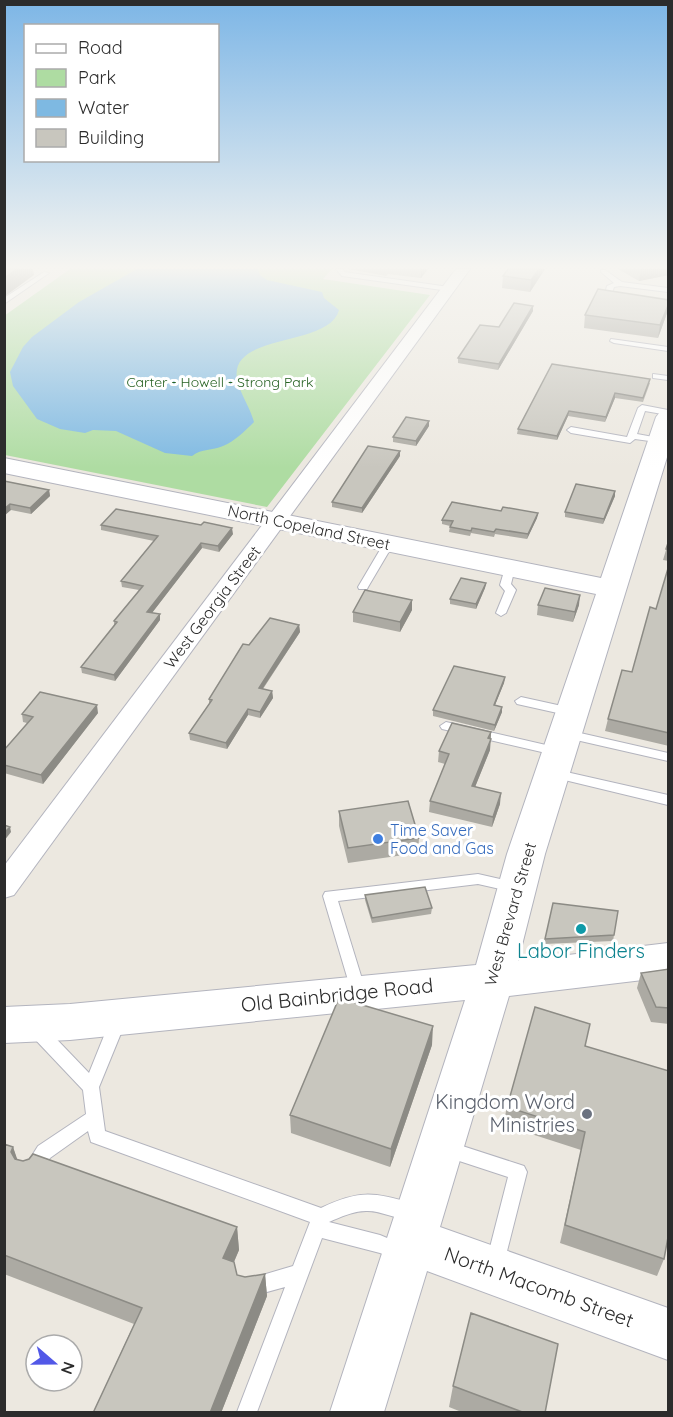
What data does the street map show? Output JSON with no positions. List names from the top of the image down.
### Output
{
  "streets": {
    "street": [
      "North Copeland Street",
      "West Georgia Street",
      "West Brevard Street",
      "Old Bainbridge Road",
      "North Macomb Street"
    ]
  },
  "crossings": [
    ["North Copeland Street", "West Georgia Street"],
    ["North Copeland Street", "West Brevard Street"],
    ["West Brevard Street", "Old Bainbridge Road"],
    ["West Brevard Street", "North Macomb Street"]
  ],
  "parks": ["Carter - Howell - Strong Park"],
  "places": ["Time Saver Food and Gas", "Labor Finders", "Kingdom Word Ministries"],
  "legend": [
    "Road",
    "Park",
    "Water",
    "Building"
  ],
  "north": "right"
}
